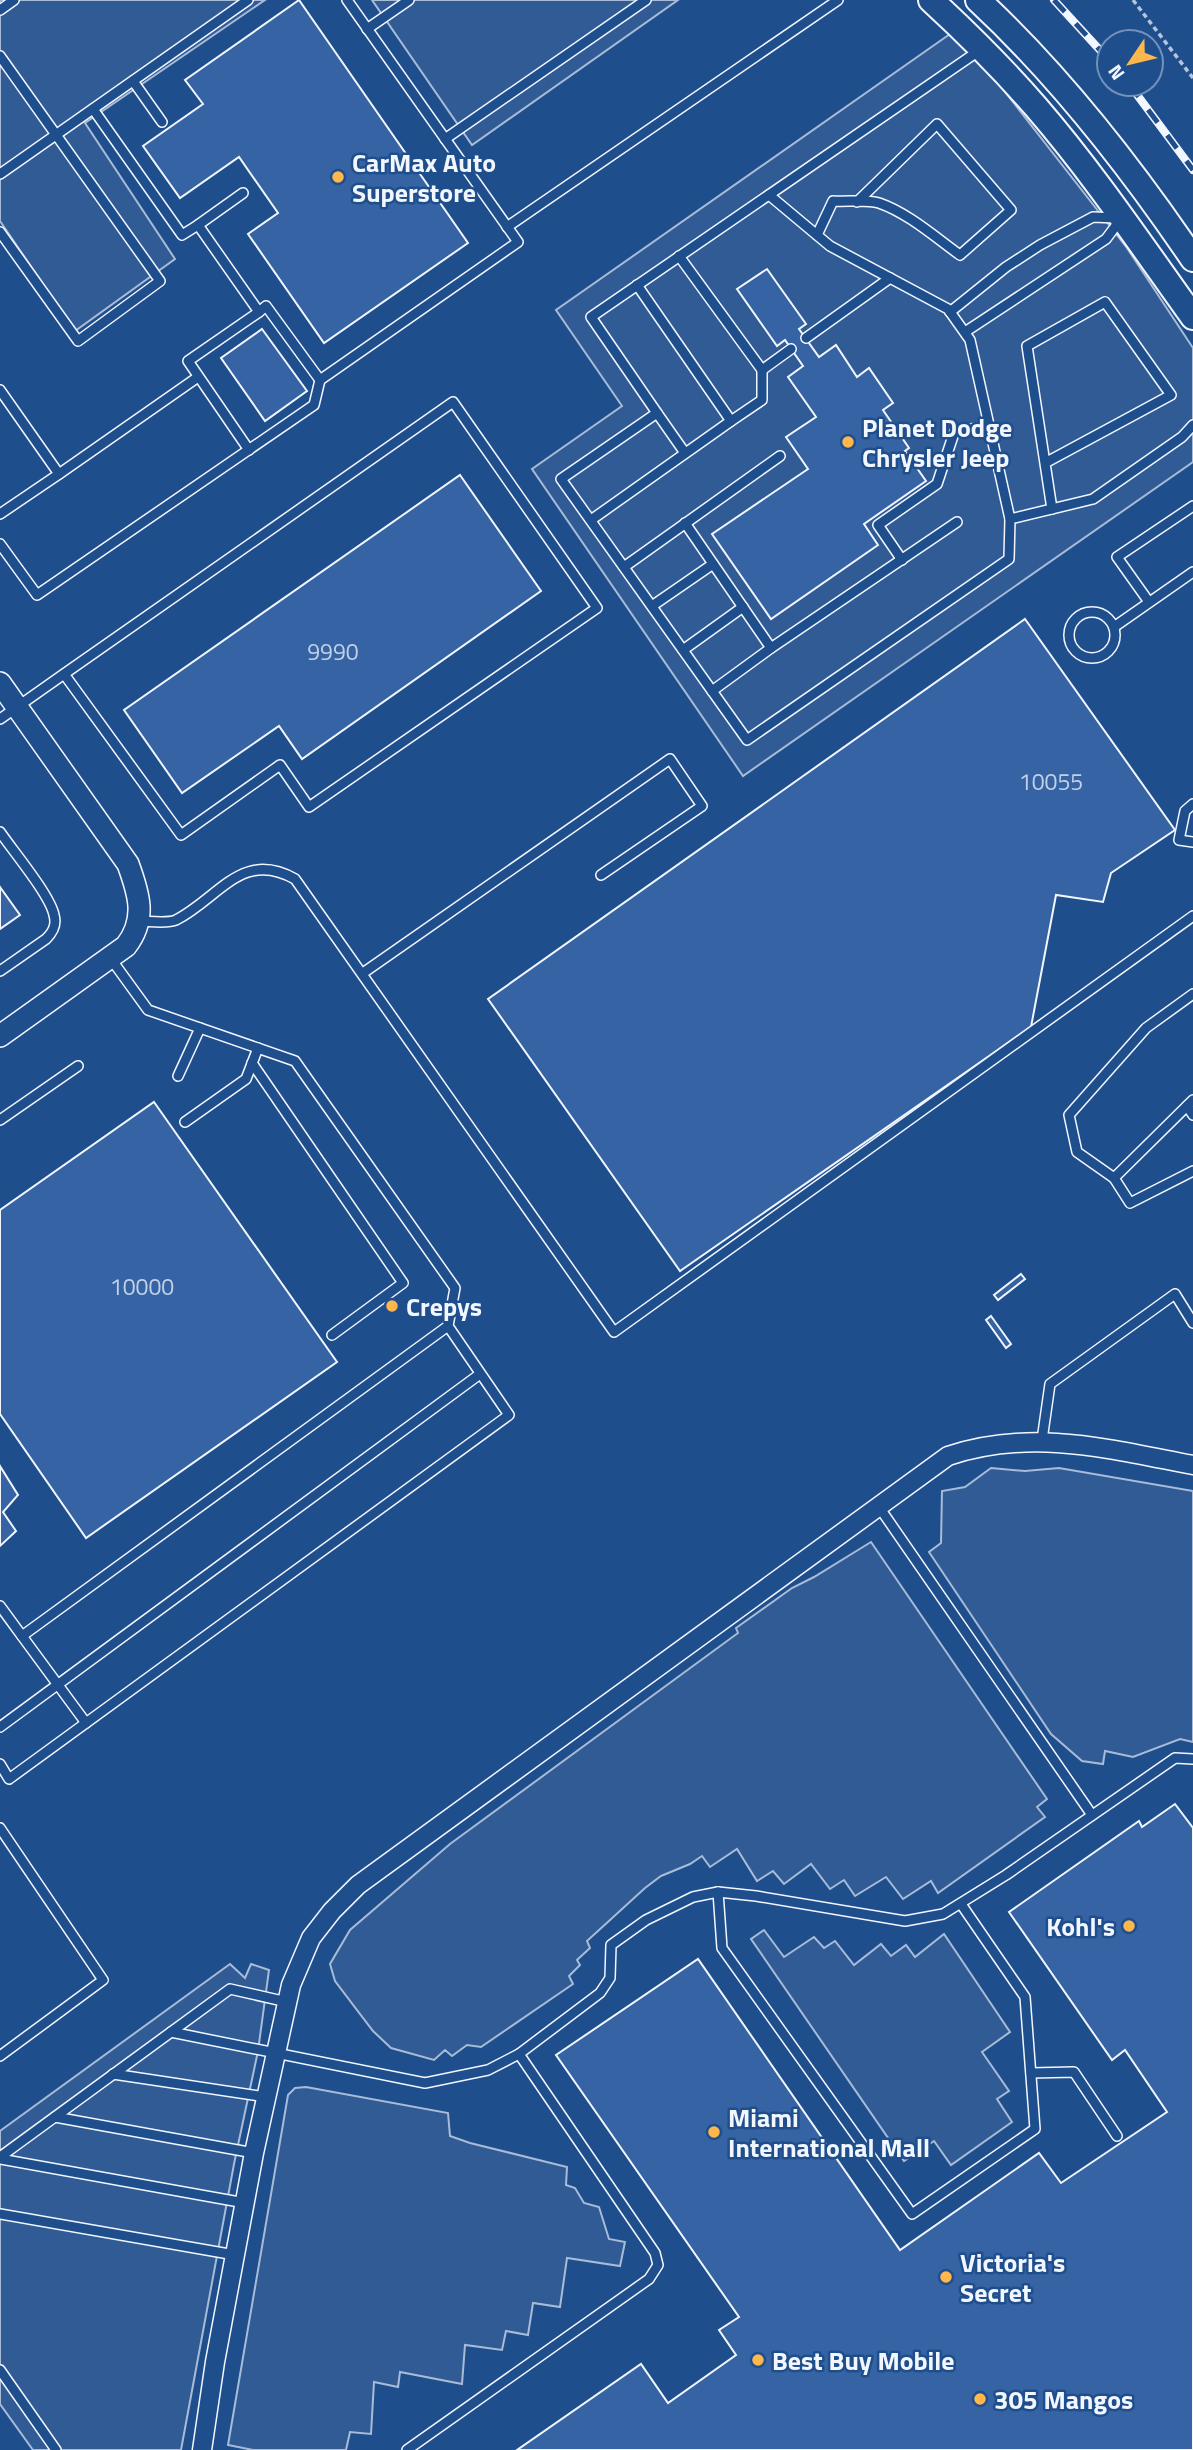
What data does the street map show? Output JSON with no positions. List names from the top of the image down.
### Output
{
  "places": [
    "CarMax Auto Superstore",
    "Planet Dodge Chrysler Jeep",
    "Crepys",
    "Kohl's",
    "Miami International Mall",
    "Victoria's Secret",
    "Best Buy Mobile",
    "305 Mangos"
  ],
  "house_numbers": ["9990", "10055", "10000"],
  "north": "bottom left"
}
